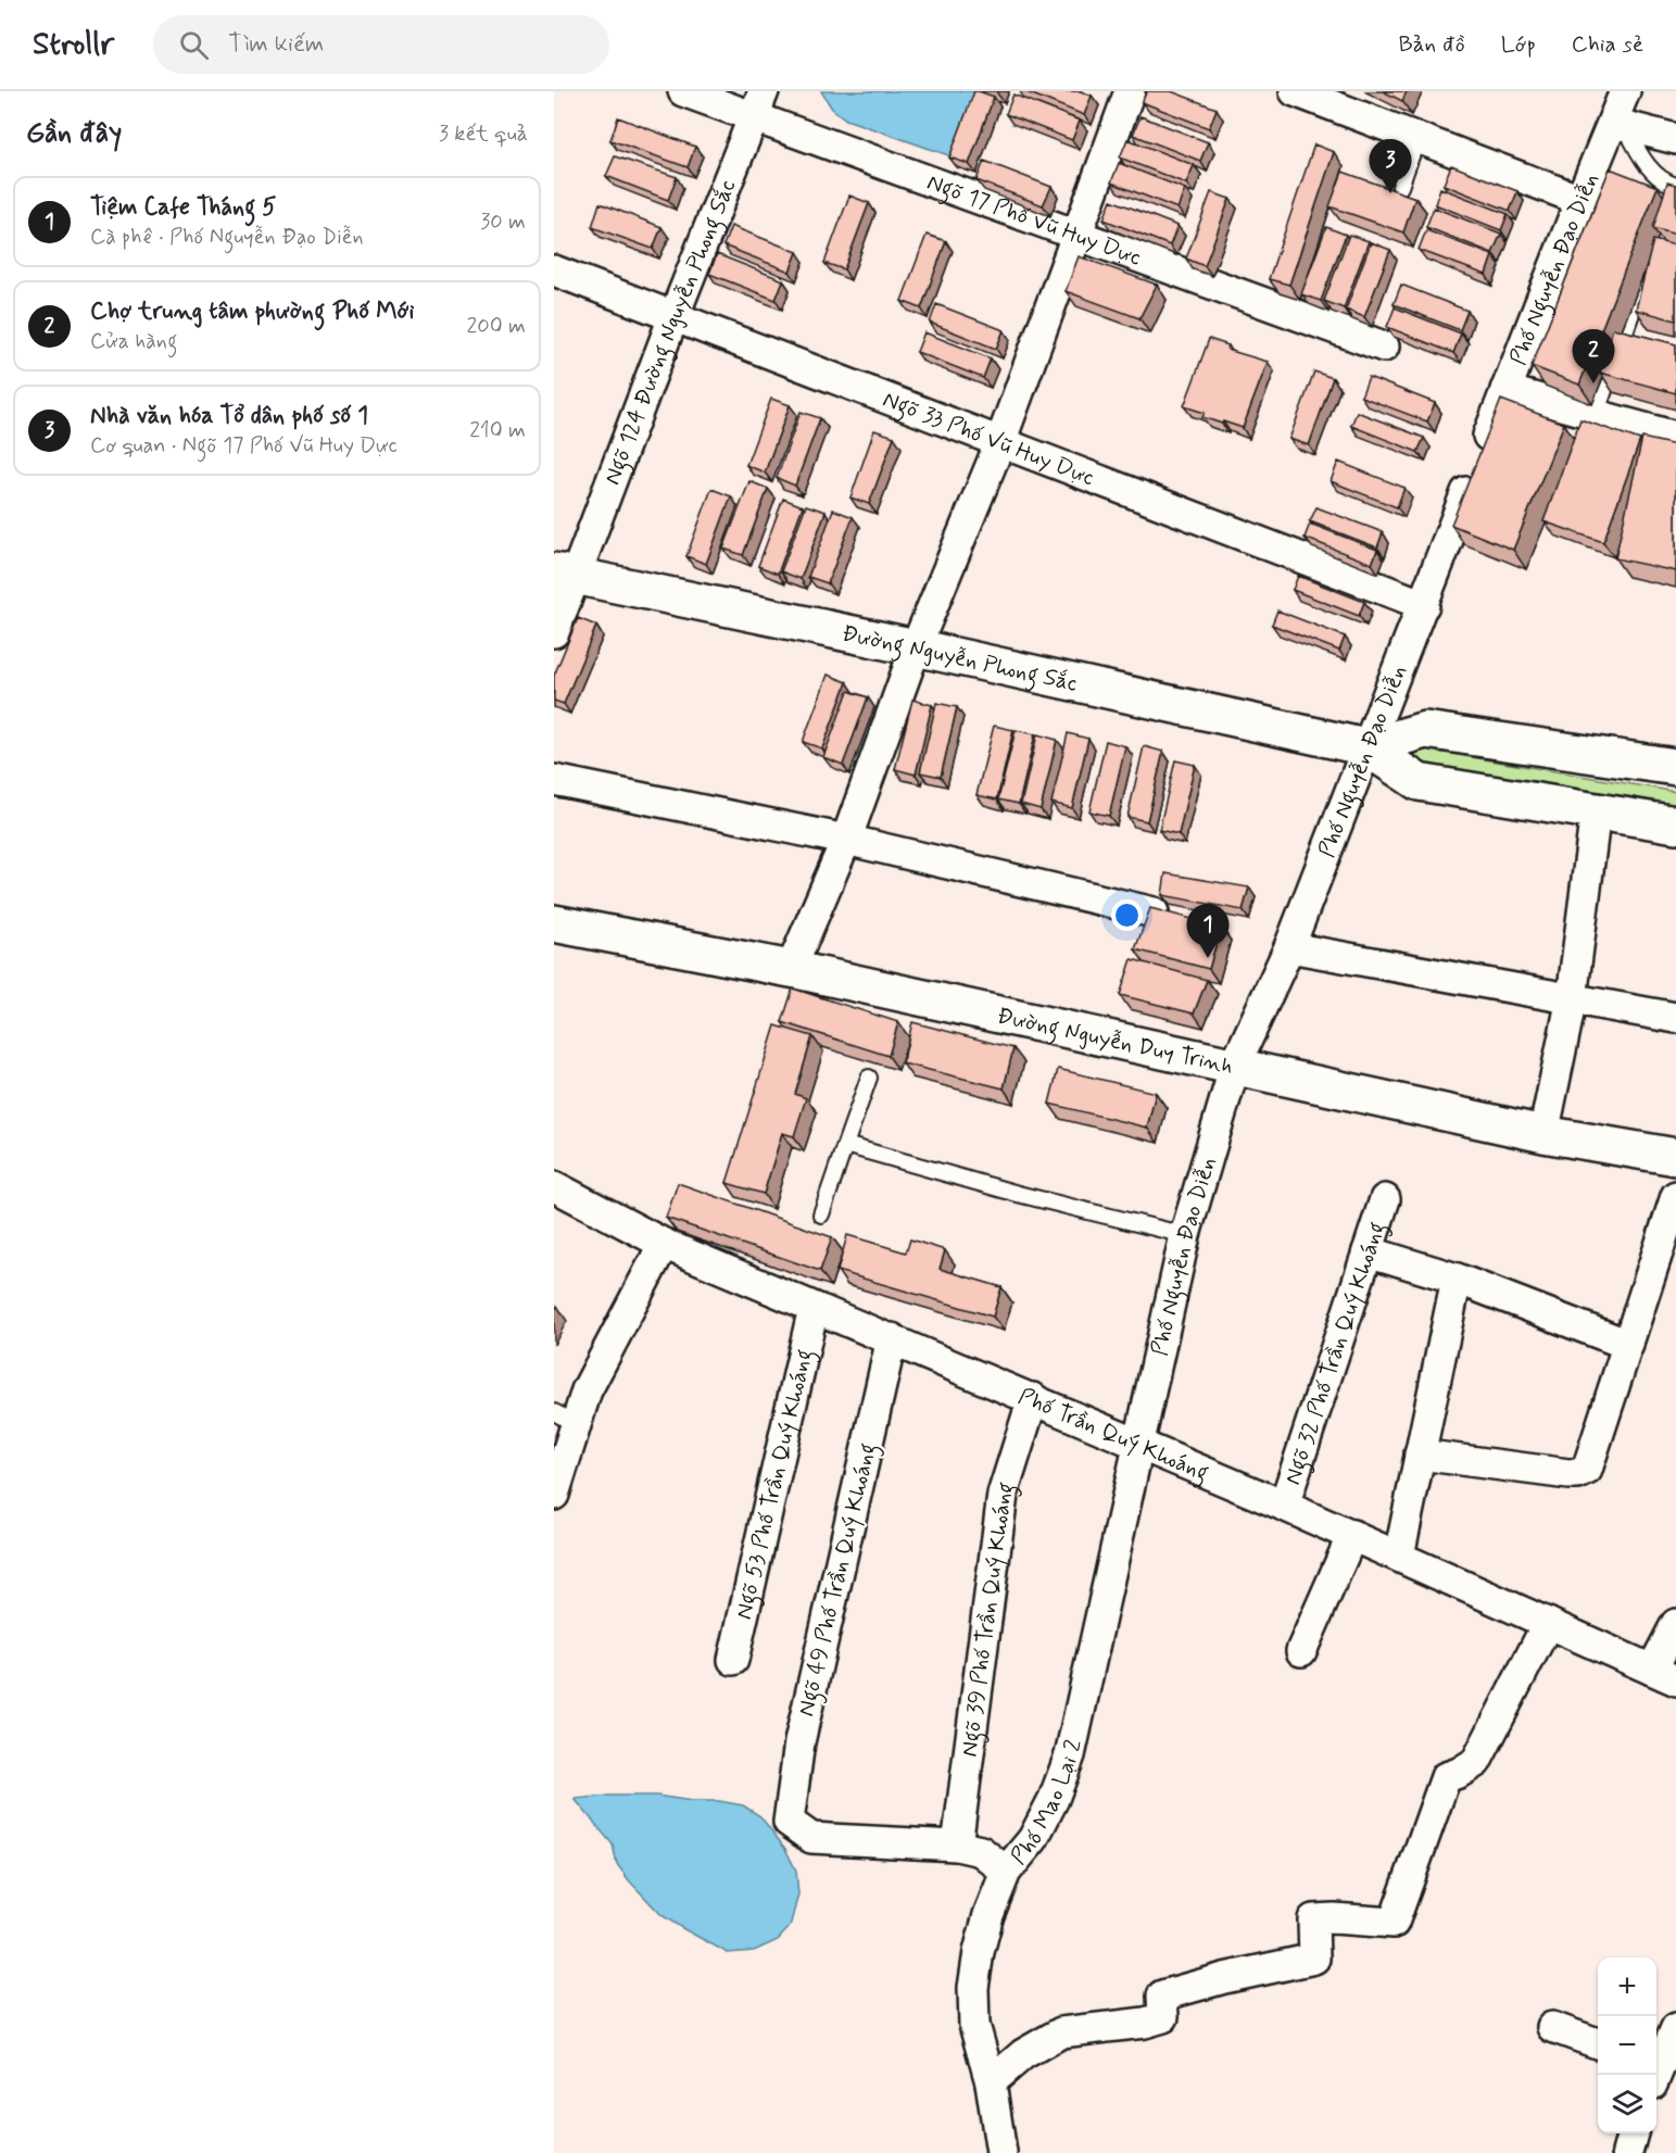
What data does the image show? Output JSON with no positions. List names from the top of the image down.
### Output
{
  "streets": {
    "main road": ["Đường Nguyễn Phong Sắc", "Đường Nguyễn Duy Trinh"],
    "street": [
      "Ngõ 17 Phố Vũ Huy Dực",
      "Phố Nguyễn Đạo Diễn",
      "Ngõ 124 Đường Nguyễn Phong Sắc",
      "Ngõ 33 Phố Vũ Huy Dực",
      "Ngõ 32 Phố Trần Quý Khoáng",
      "Phố Trần Quý Khoáng",
      "Ngõ 53 Phố Trần Quý Khoáng",
      "Ngõ 49 Phố Trần Quý Khoáng",
      "Ngõ 39 Phố Trần Quý Khoáng",
      "Phố Mao Lại 2"
    ]
  },
  "crossings": [
    ["Ngõ 17 Phố Vũ Huy Dực", "Ngõ 124 Đường Nguyễn Phong Sắc"],
    ["Phố Nguyễn Đạo Diễn", "Ngõ 33 Phố Vũ Huy Dực"],
    ["Phố Nguyễn Đạo Diễn", "Đường Nguyễn Phong Sắc"],
    ["Phố Nguyễn Đạo Diễn", "Đường Nguyễn Duy Trinh"],
    ["Phố Nguyễn Đạo Diễn", "Phố Trần Quý Khoáng"],
    ["Phố Nguyễn Đạo Diễn", "Phố Mao Lại 2"],
    ["Ngõ 124 Đường Nguyễn Phong Sắc", "Ngõ 33 Phố Vũ Huy Dực"],
    ["Ngõ 124 Đường Nguyễn Phong Sắc", "Đường Nguyễn Phong Sắc"],
    ["Ngõ 32 Phố Trần Quý Khoáng", "Phố Trần Quý Khoáng"],
    ["Phố Trần Quý Khoáng", "Ngõ 53 Phố Trần Quý Khoáng"],
    ["Phố Trần Quý Khoáng", "Ngõ 49 Phố Trần Quý Khoáng"],
    ["Phố Trần Quý Khoáng", "Ngõ 39 Phố Trần Quý Khoáng"],
    ["Phố Trần Quý Khoáng", "Phố Mao Lại 2"],
    ["Ngõ 49 Phố Trần Quý Khoáng", "Ngõ 39 Phố Trần Quý Khoáng"]
  ],
  "page": {
    "header": "Strollr",
    "search": "Tìm kiếm",
    "nav": ["Bản đồ", "Lớp", "Chia sẻ"],
    "heading": ["Gần đây", "3 kết quả"],
    "pins": ["3", "2", "1"],
    "list": [
      {
        "mark": "1",
        "name": "Tiệm Cafe Tháng 5",
        "note": "Cà phê · Phố Nguyễn Đạo Diễn",
        "value": "30 m"
      },
      {
        "mark": "2",
        "name": "Chợ trung tâm phường Phố Mới",
        "note": "Cửa hàng",
        "value": "200 m"
      },
      {
        "mark": "3",
        "name": "Nhà văn hóa Tổ dân phố số 1",
        "note": "Cơ quan · Ngõ 17 Phố Vũ Huy Dực",
        "value": "210 m"
      }
    ],
    "map_buttons": ["+", "−"]
  }
}
